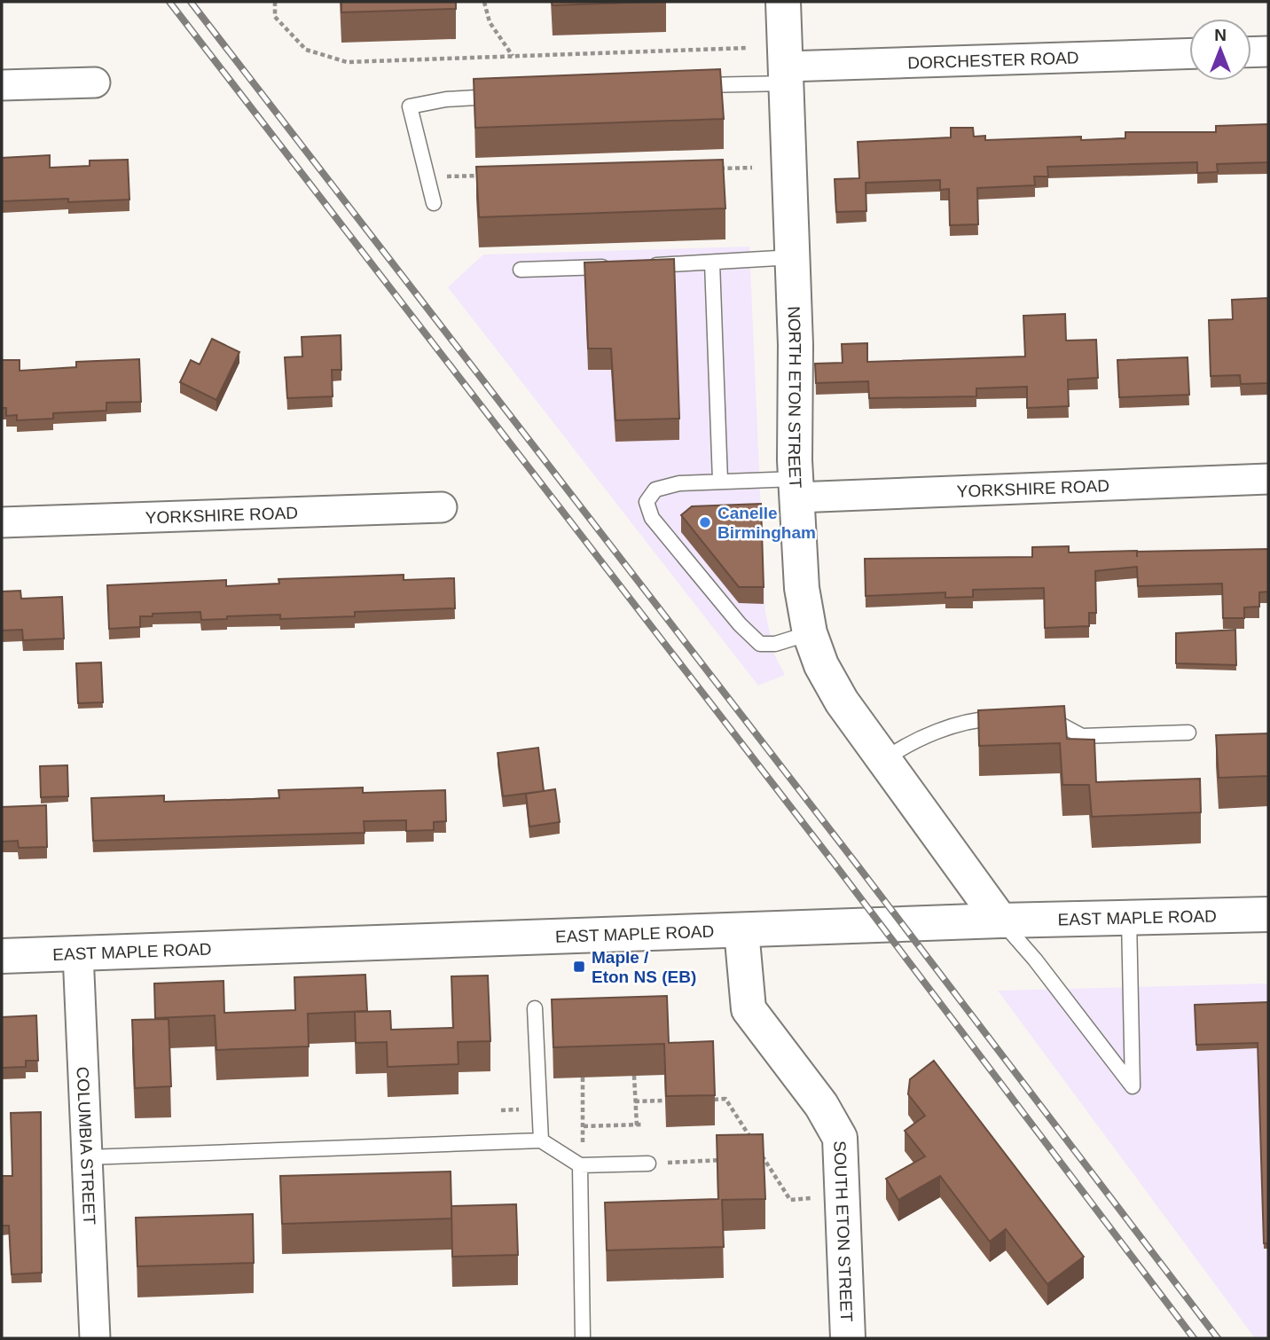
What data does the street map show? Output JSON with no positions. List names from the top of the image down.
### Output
{
  "streets": {
    "street": [
      "DORCHESTER ROAD",
      "NORTH ETON STREET",
      "YORKSHIRE ROAD",
      "EAST MAPLE ROAD",
      "COLUMBIA STREET",
      "SOUTH ETON STREET"
    ]
  },
  "crossings": [
    ["DORCHESTER ROAD", "NORTH ETON STREET"],
    ["NORTH ETON STREET", "YORKSHIRE ROAD"],
    ["NORTH ETON STREET", "EAST MAPLE ROAD"],
    ["EAST MAPLE ROAD", "COLUMBIA STREET"],
    ["EAST MAPLE ROAD", "SOUTH ETON STREET"]
  ],
  "places": {
    "other": ["Canelle Birmingham"],
    "transit": ["Maple / Eton NS (EB)"]
  },
  "north": "top"
}
